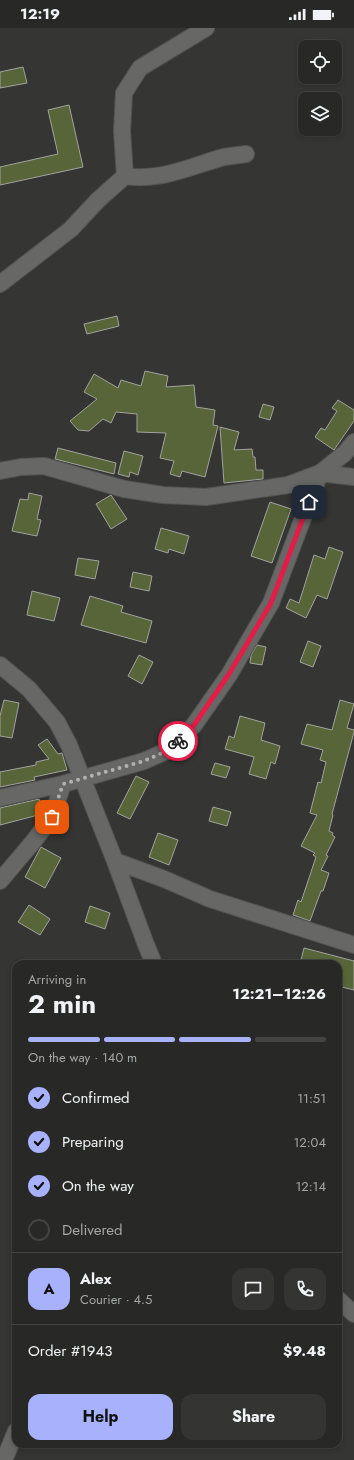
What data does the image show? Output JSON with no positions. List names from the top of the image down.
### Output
{
  "page": {
    "status": "12:19",
    "heading": ["2 min", "Arriving in", "12:21–12:26"],
    "panel": [
      "Alex",
      "Courier · 4.5",
      "Order #1943",
      "$9.48"
    ],
    "bar": "On the way · 140 m",
    "list": [
      ["Confirmed", "11:51"],
      ["Preparing", "12:04"],
      ["On the way", "12:14"],
      "Delivered"
    ],
    "round": "A",
    "buttons": ["Help", "Share"]
  }
}
